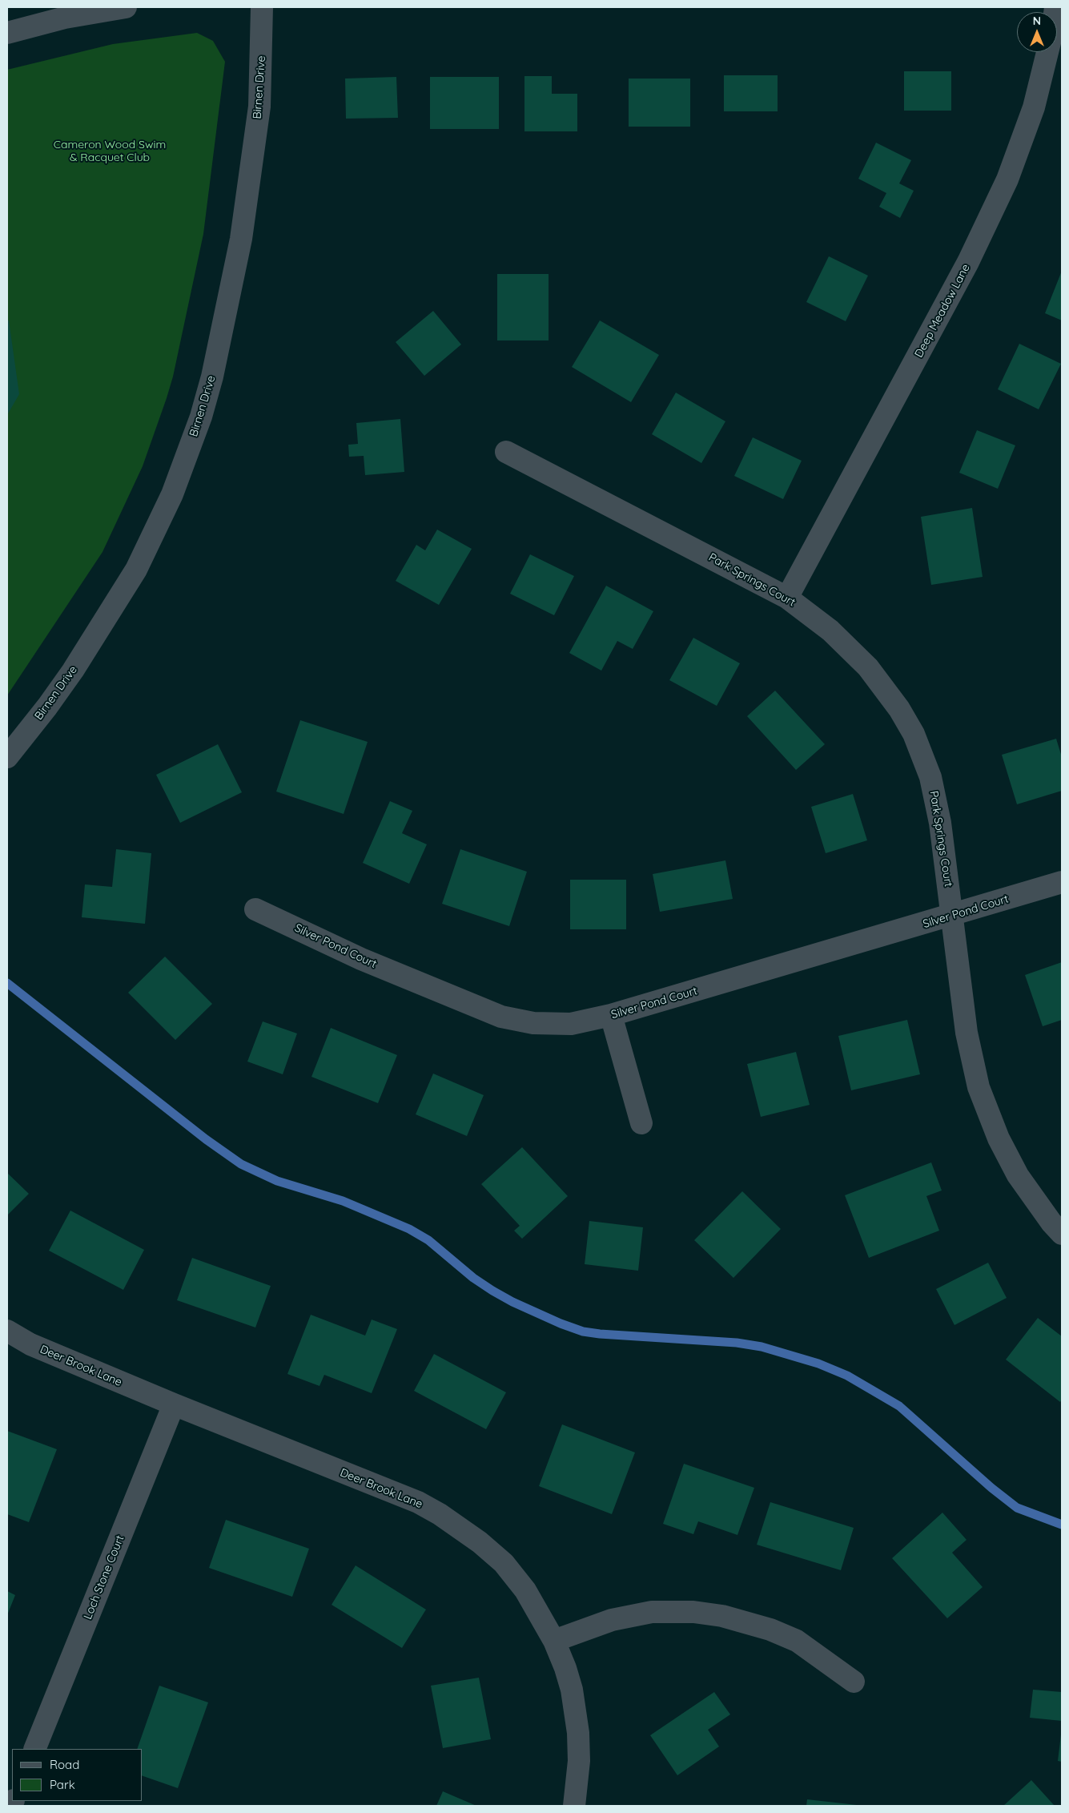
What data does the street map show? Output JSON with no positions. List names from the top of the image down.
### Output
{
  "streets": {
    "street": [
      "Birnen Drive",
      "Deep Meadow Lane",
      "Park Springs Court",
      "Silver Pond Court",
      "Deer Brook Lane",
      "Loch Stone Court"
    ]
  },
  "crossings": [
    ["Deep Meadow Lane", "Park Springs Court"],
    ["Park Springs Court", "Silver Pond Court"],
    ["Deer Brook Lane", "Loch Stone Court"]
  ],
  "parks": ["Cameron Wood Swim & Racquet Club"],
  "legend": ["Road", "Park"],
  "north": "top"
}
